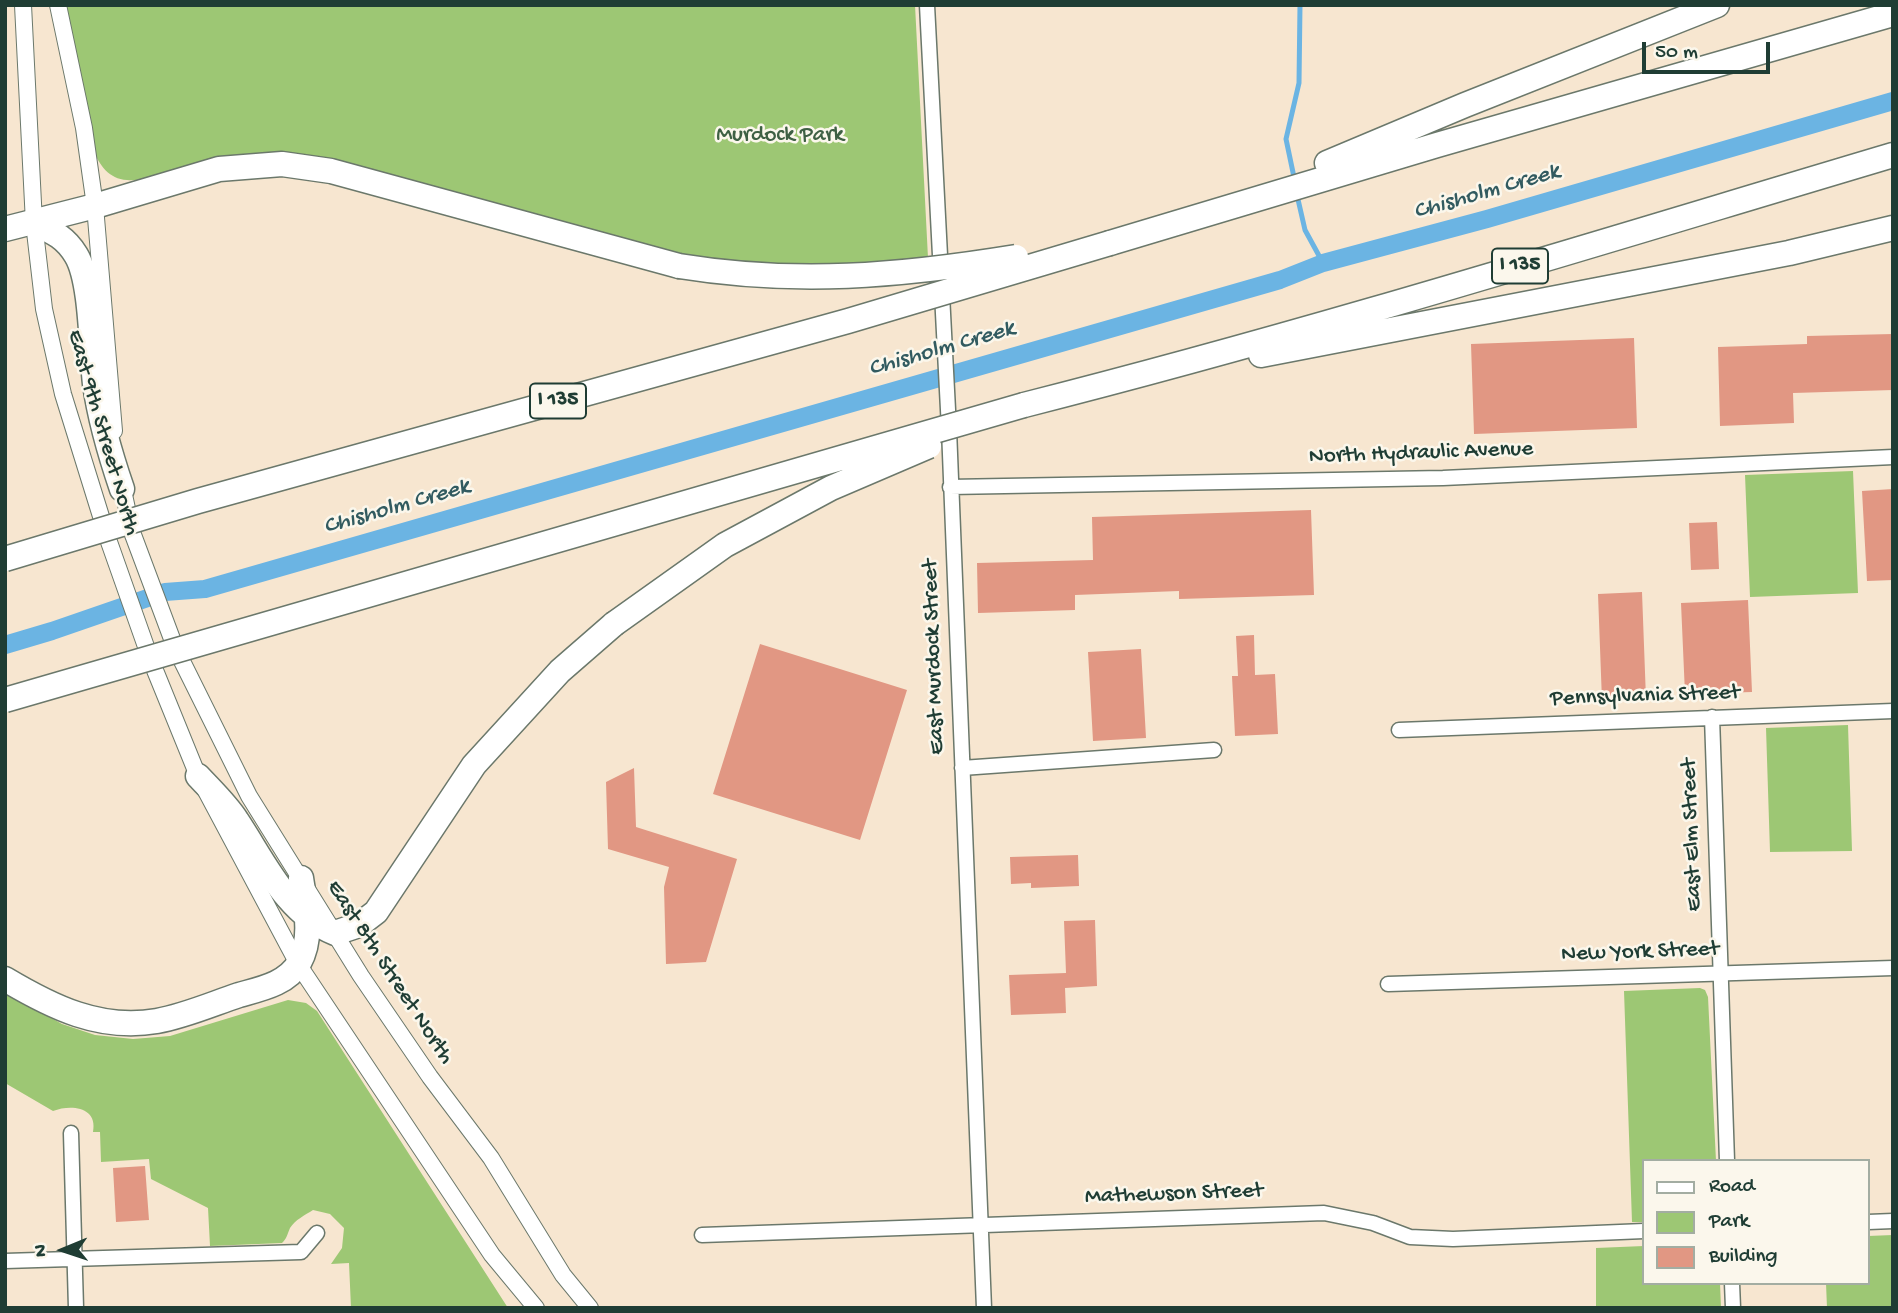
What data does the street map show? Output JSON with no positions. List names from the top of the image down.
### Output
{
  "streets": {
    "highway": ["I 135"],
    "street": [
      "East 9th Street North",
      "North Hydraulic Avenue",
      "East Murdock Street",
      "Pennsylvania Street",
      "East Elm Street",
      "New York Street",
      "East 8th Street North",
      "Mathewson Street"
    ]
  },
  "crossings": [
    ["East 9th Street North", "East 8th Street North"],
    ["North Hydraulic Avenue", "East Murdock Street"],
    ["East Murdock Street", "Mathewson Street"],
    ["Pennsylvania Street", "East Elm Street"],
    ["East Elm Street", "New York Street"]
  ],
  "water": ["Chisholm Creek"],
  "parks": ["Murdock Park"],
  "legend": ["Road", "Park", "Building"],
  "scale_bar": "50 m",
  "north": "left"
}
